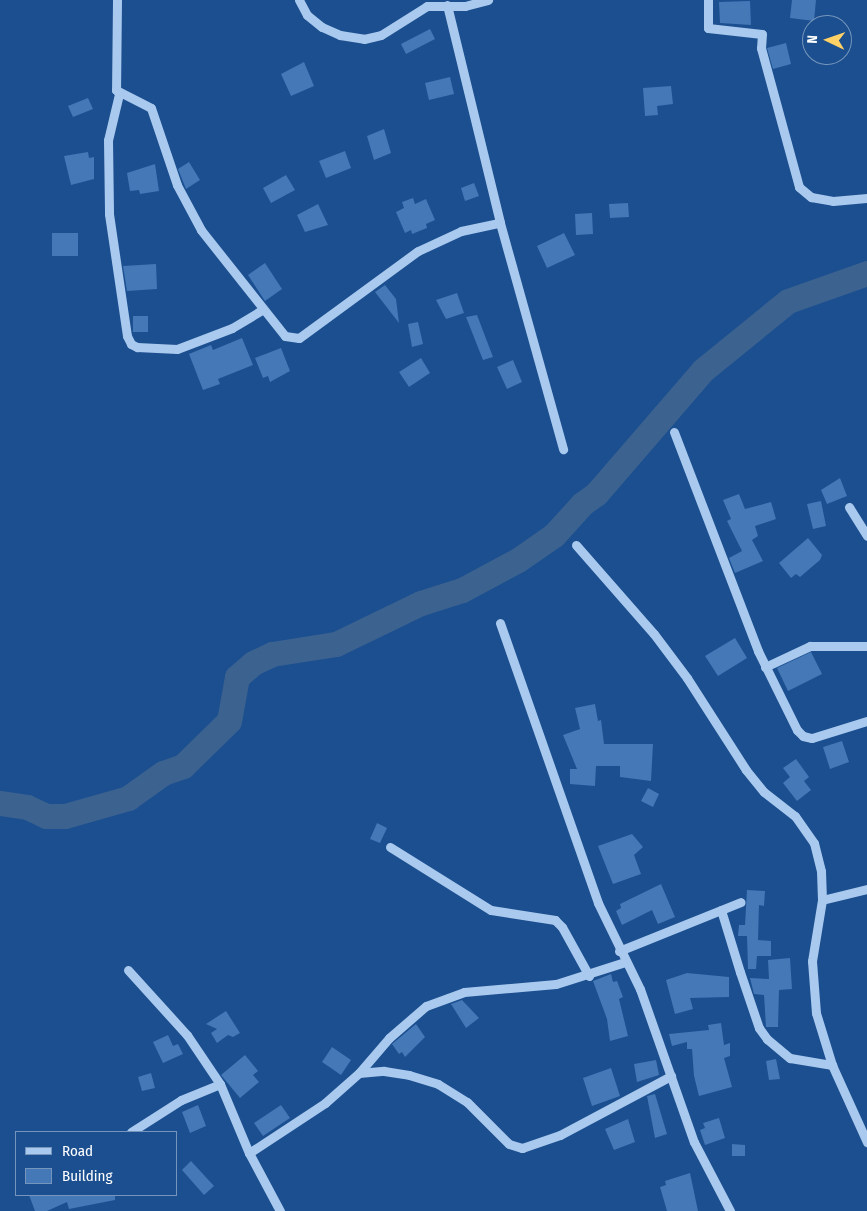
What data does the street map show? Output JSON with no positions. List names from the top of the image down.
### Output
{
  "legend": ["Road", "Building"],
  "north": "left"
}
